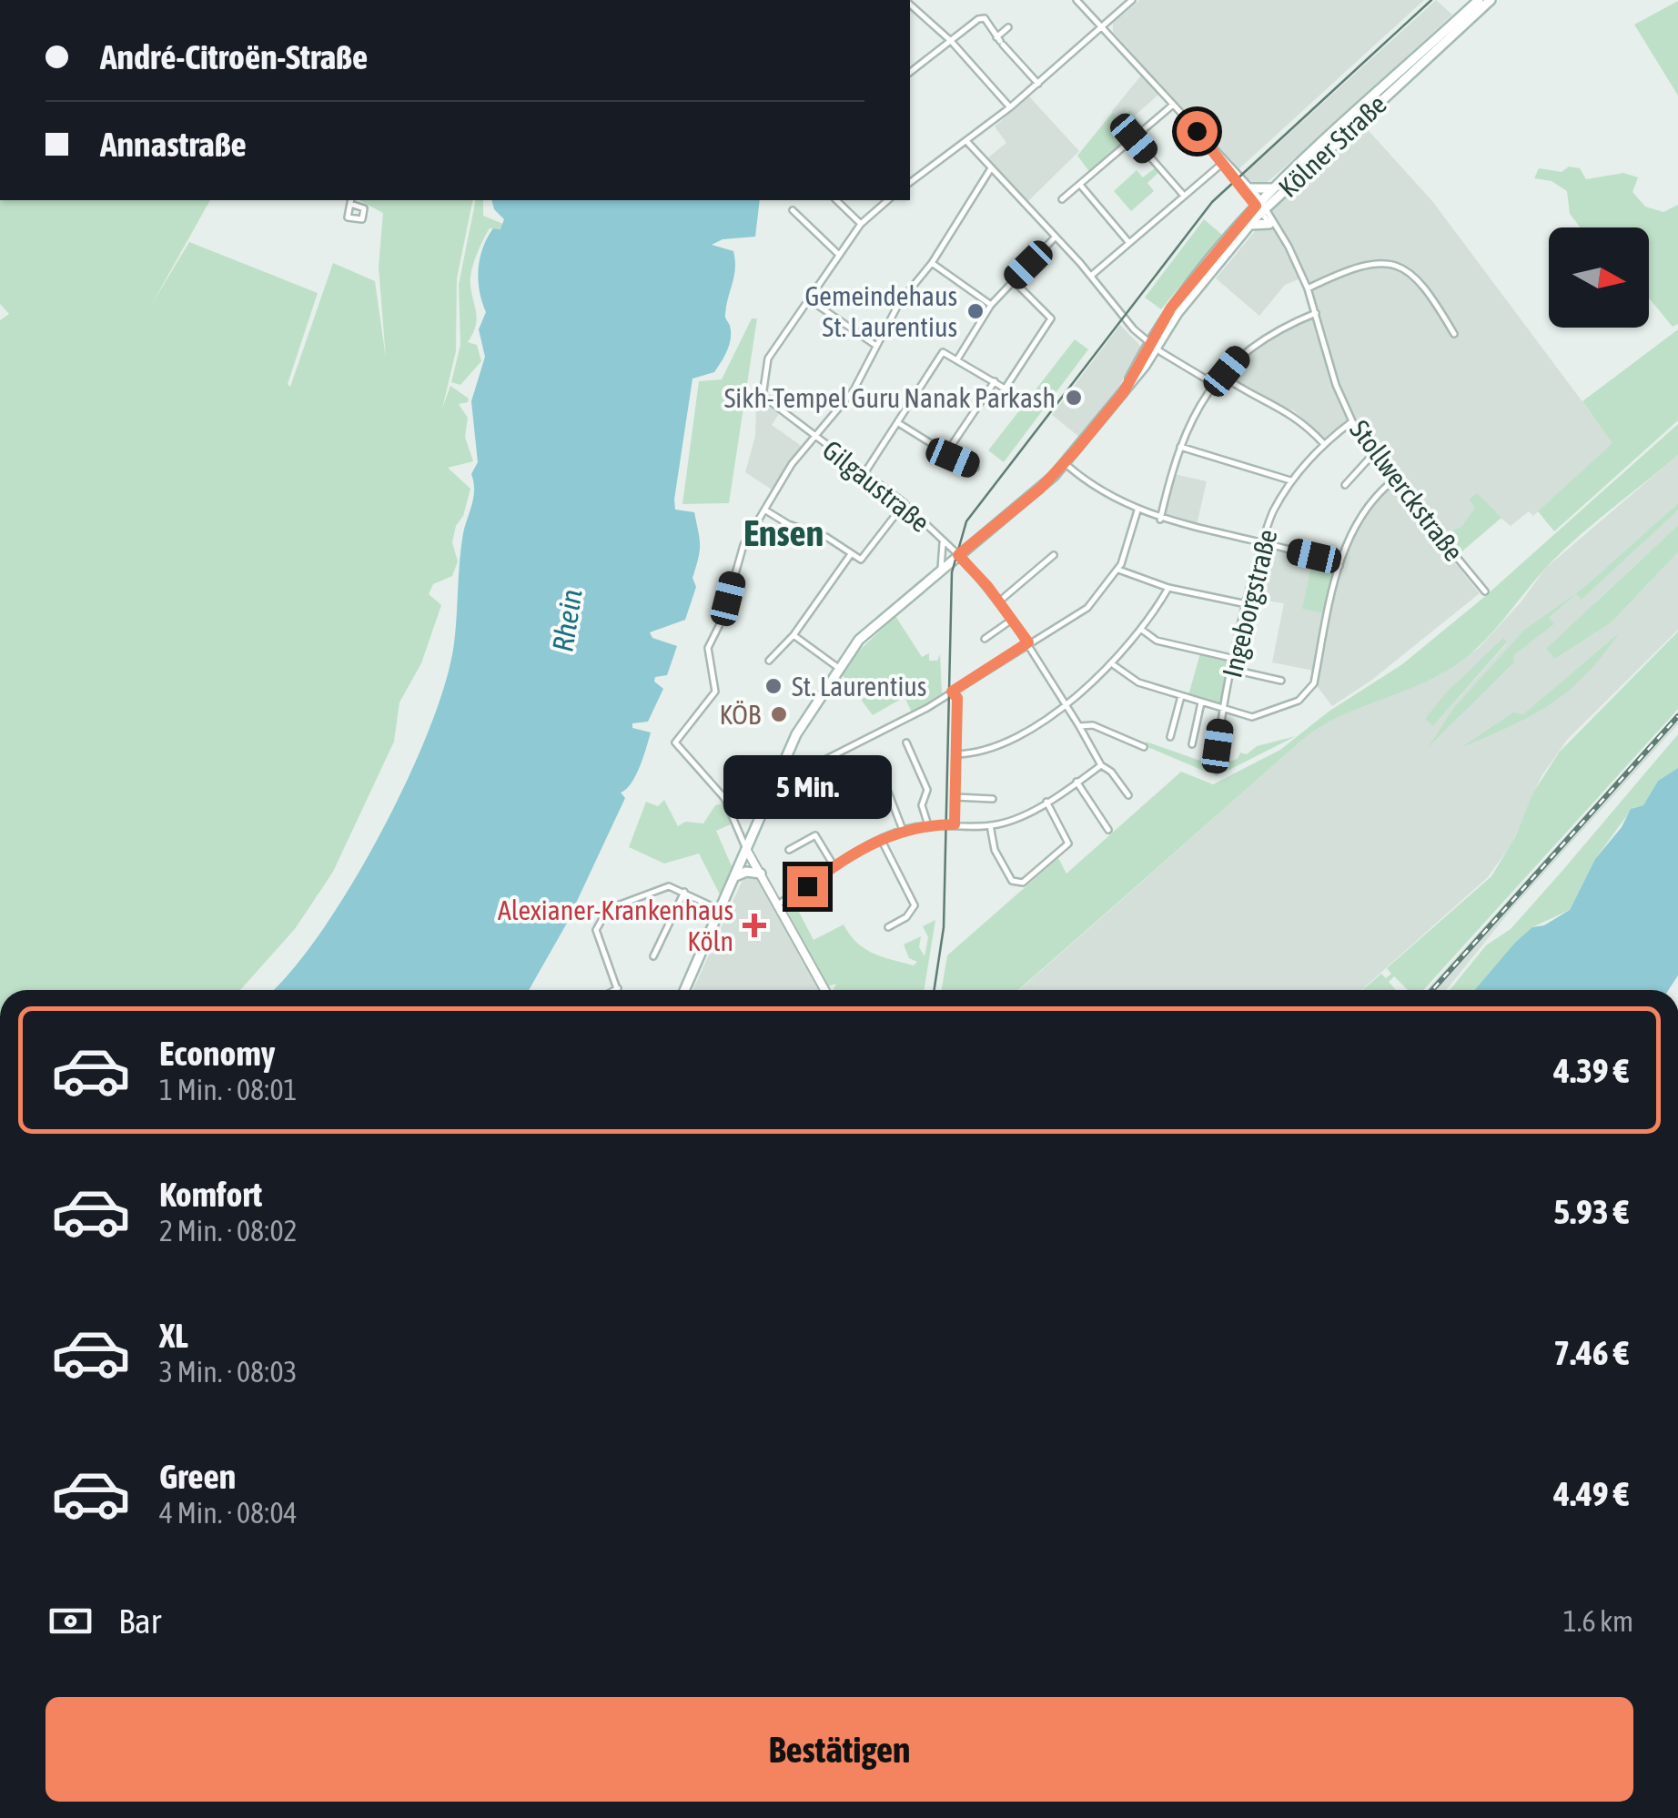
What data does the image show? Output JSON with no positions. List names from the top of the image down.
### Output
{
  "streets": {
    "main road": ["Kölner Straße"],
    "street": ["Gilgaustraße", "Stollwerckstraße", "Ingeborgstraße"]
  },
  "crossings": [
    ["Kölner Straße", "Gilgaustraße"],
    ["Kölner Straße", "Stollwerckstraße"],
    ["Stollwerckstraße", "Ingeborgstraße"]
  ],
  "districts": ["Ensen"],
  "water": ["Rhein"],
  "places": {
    "other": [
      "Gemeindehaus St. Laurentius",
      "Sikh-Tempel Guru Nanak Parkash",
      "St. Laurentius",
      "KÖB"
    ],
    "health": ["Alexianer-Krankenhaus Köln"]
  },
  "north": "right",
  "page": {
    "banner": ["André-Citroën-Straße", "Annastraße"],
    "bubble": "5 Min.",
    "list": [
      {
        "name": "Economy",
        "note": "1 Min. · 08:01",
        "value": "4.39 €"
      },
      {
        "name": "Komfort",
        "note": "2 Min. · 08:02",
        "value": "5.93 €"
      },
      {
        "name": "XL",
        "note": "3 Min. · 08:03",
        "value": "7.46 €"
      },
      {
        "name": "Green",
        "note": "4 Min. · 08:04",
        "value": "4.49 €"
      }
    ],
    "pay": ["Bar", "1.6 km"],
    "buttons": "Bestätigen"
  }
}
